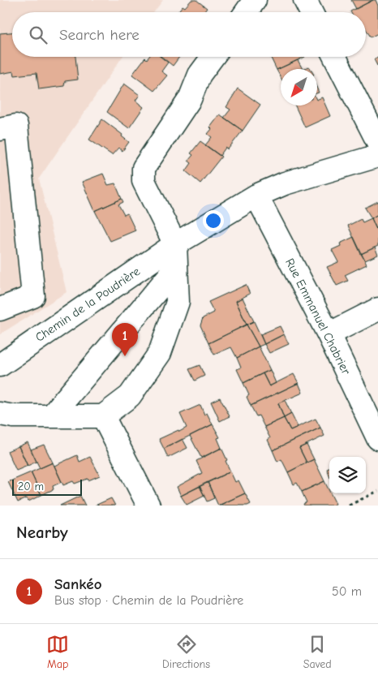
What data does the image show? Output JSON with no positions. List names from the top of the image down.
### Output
{
  "streets": {
    "street": ["Chemin de la Poudrière", "Rue Emmanuel Chabrier"]
  },
  "crossings": [
    ["Chemin de la Poudrière", "Rue Emmanuel Chabrier"]
  ],
  "scale_bar": "20 m",
  "north": "bottom left",
  "page": {
    "search": "Search here",
    "pins": "1",
    "scale": "20 m",
    "heading": "Nearby",
    "list": [
      {
        "mark": "1",
        "name": "Sankéo",
        "note": "Bus stop · Chemin de la Poudrière",
        "value": "50 m"
      }
    ],
    "nav": ["Map", "Directions", "Saved"]
  }
}
